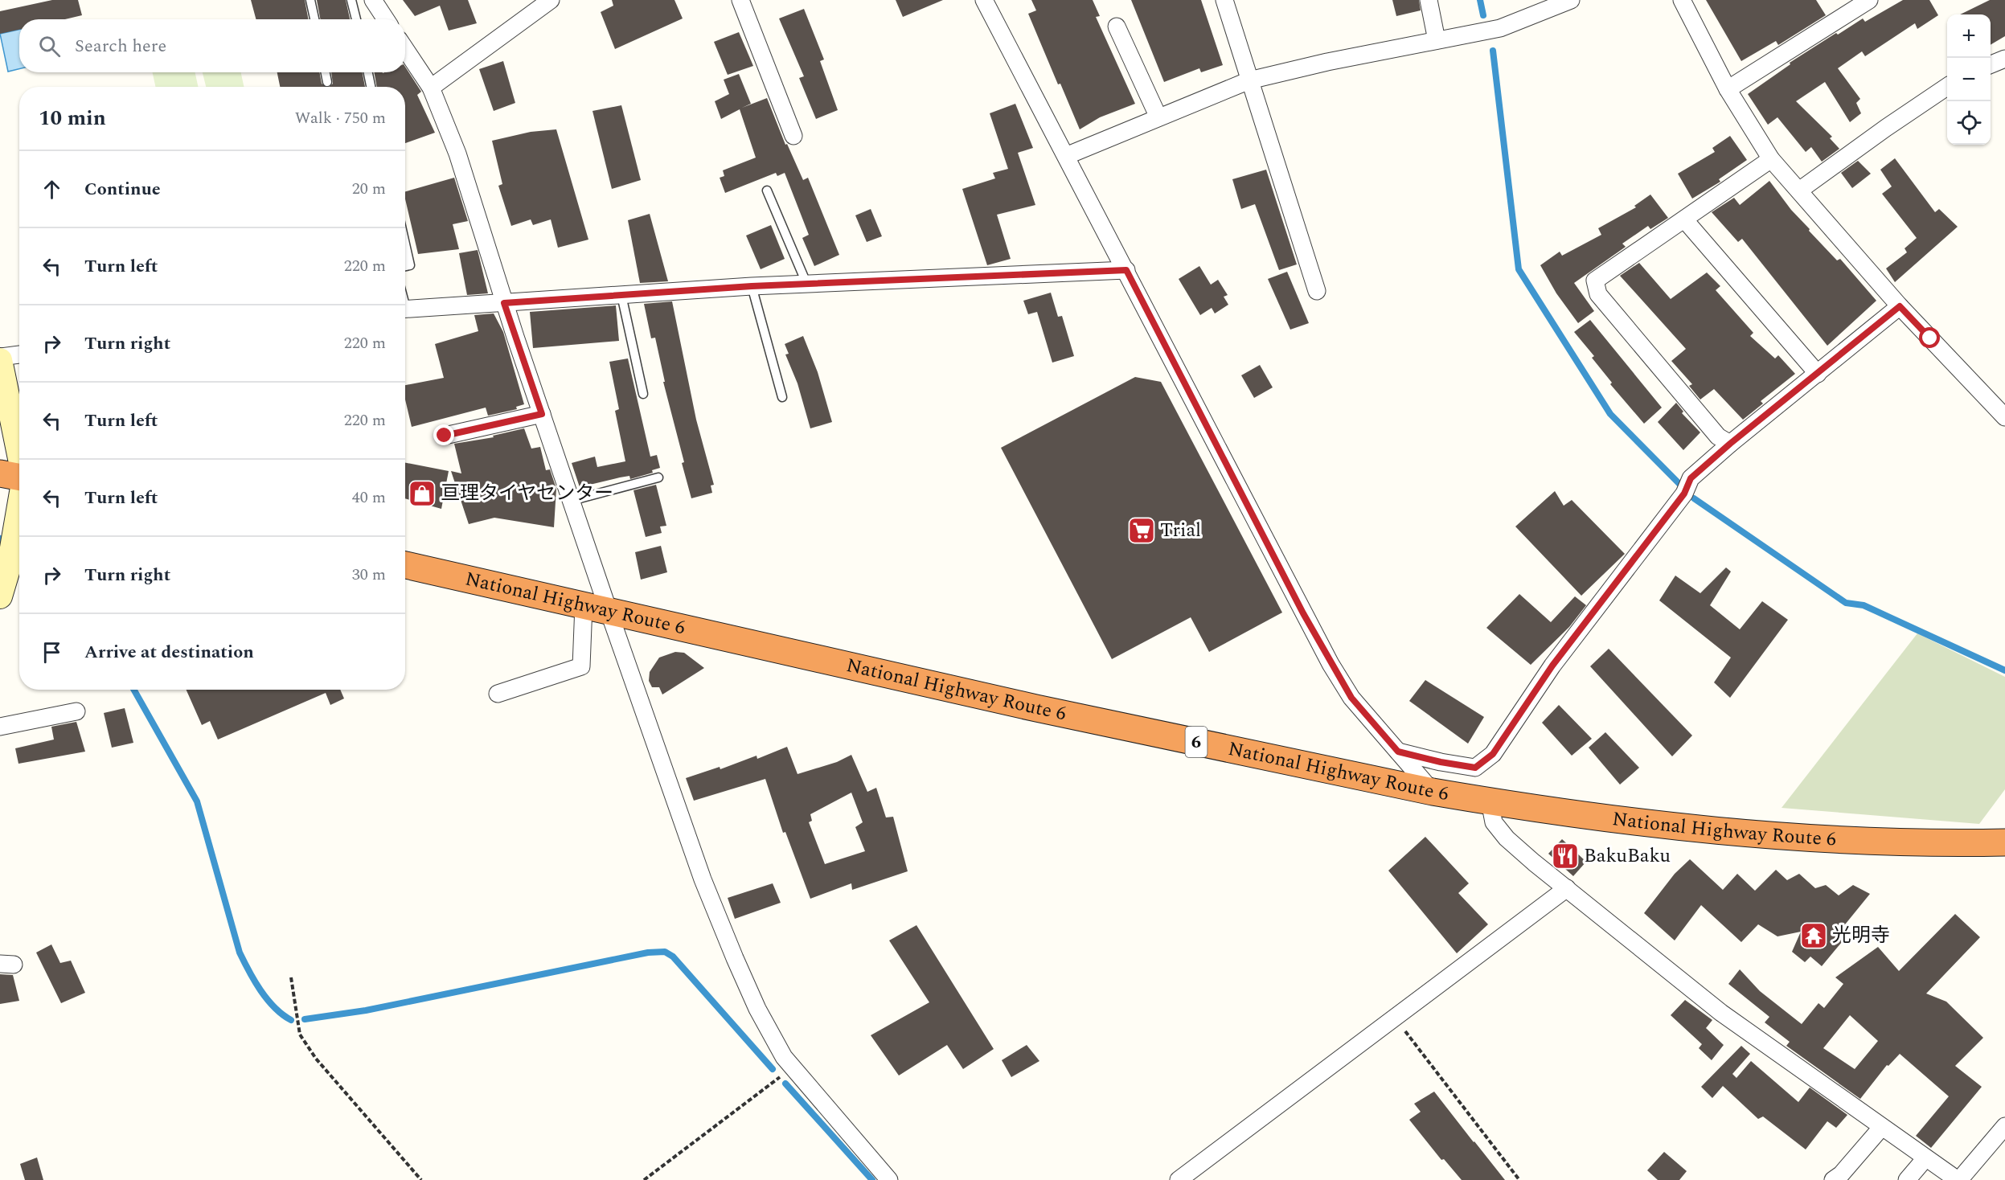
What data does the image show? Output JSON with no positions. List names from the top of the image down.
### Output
{
  "streets": {
    "highway": ["National Highway Route 6", "6"]
  },
  "places": {
    "shop": ["亘理タイヤセンター"],
    "supermarket": ["Trial"],
    "restaurant": ["BakuBaku"],
    "temple": ["光明寺"]
  },
  "page": {
    "map_buttons": ["+", "−"],
    "search": "Search here",
    "heading": ["10 min", "Walk · 750 m"],
    "list": [
      ["Continue", "20 m"],
      ["Turn left", "220 m"],
      ["Turn right", "220 m"],
      ["Turn left", "220 m"],
      ["Turn left", "40 m"],
      ["Turn right", "30 m"],
      "Arrive at destination"
    ]
  }
}
